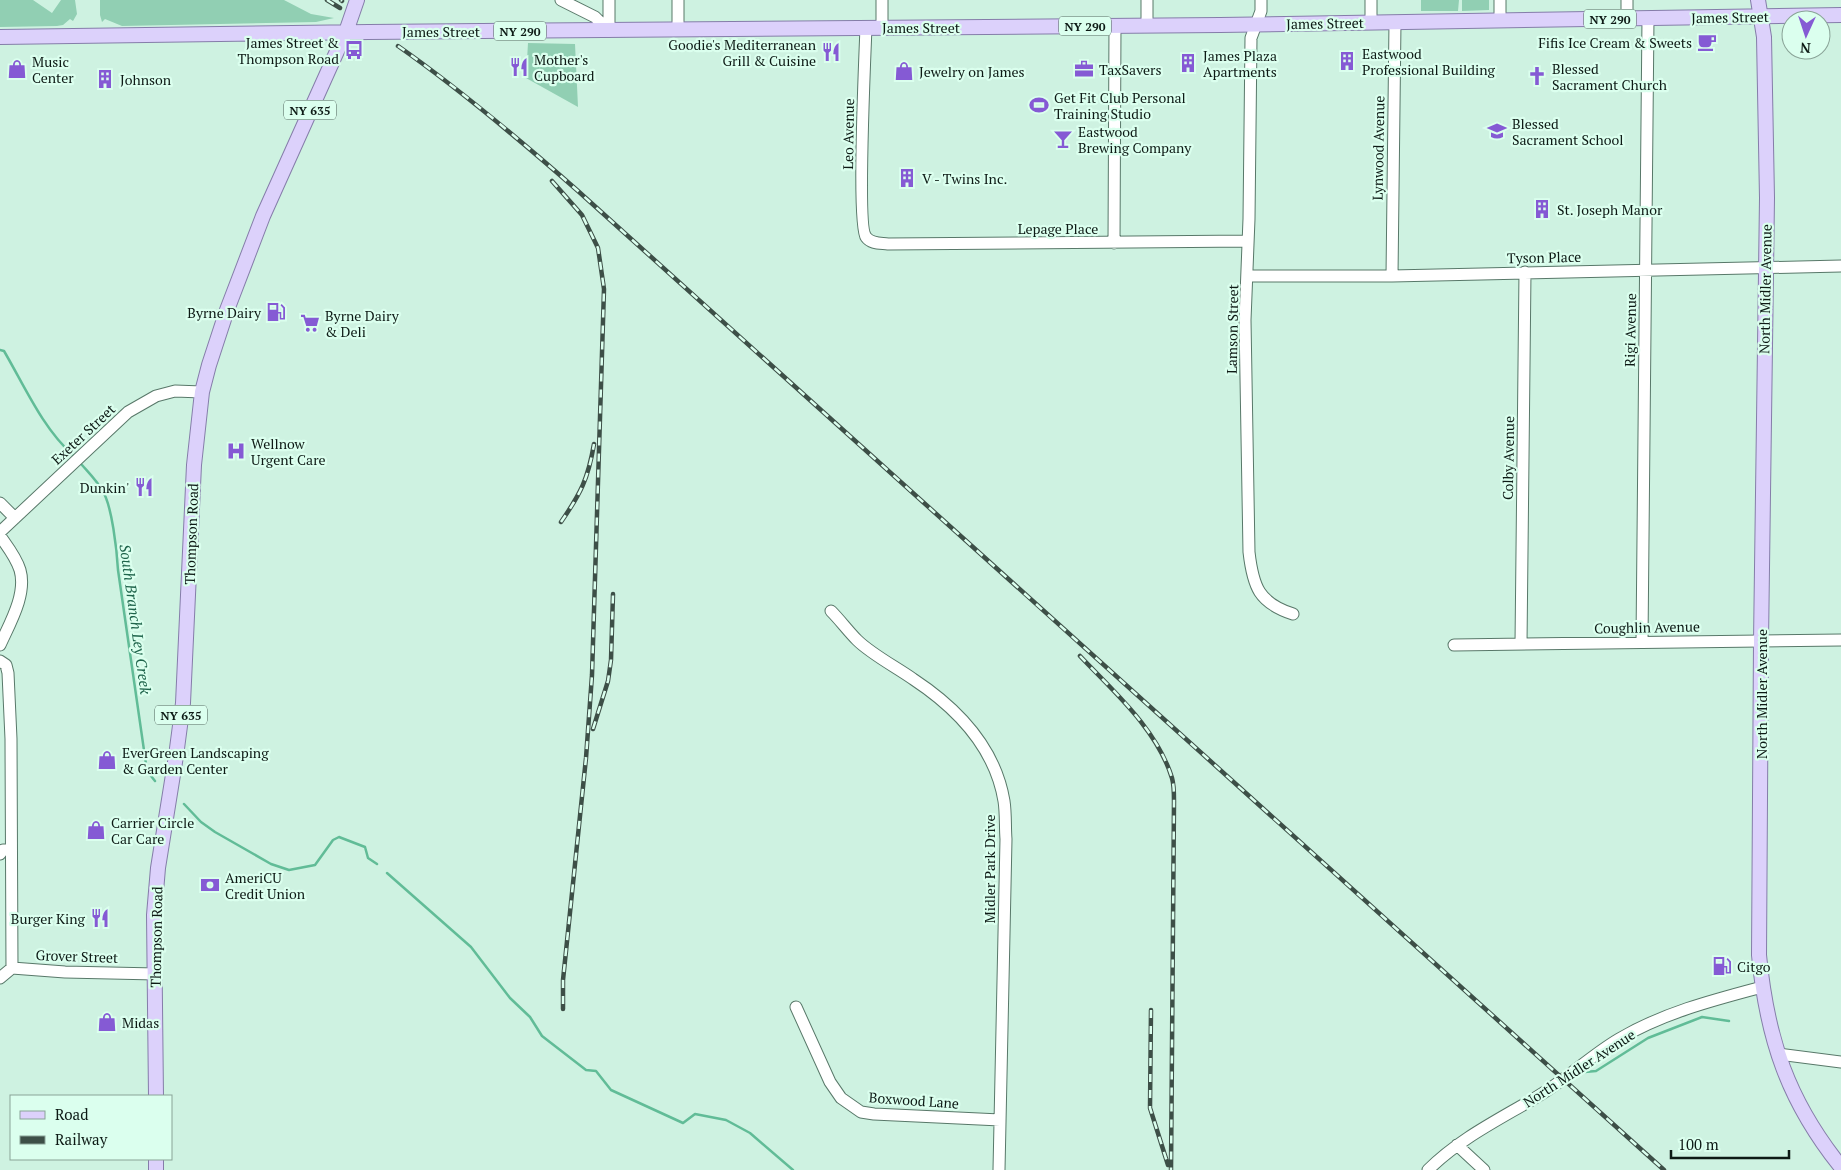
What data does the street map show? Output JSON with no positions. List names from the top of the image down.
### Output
{
  "streets": {
    "main road": [
      "James Street",
      "NY 290",
      "NY 635",
      "North Midler Avenue",
      "Thompson Road"
    ],
    "street": [
      "Leo Avenue",
      "Lynwood Avenue",
      "Lepage Place",
      "Tyson Place",
      "Lamson Street",
      "Rigi Avenue",
      "Exeter Street",
      "Colby Avenue",
      "Coughlin Avenue",
      "Midler Park Drive",
      "Grover Street",
      "Boxwood Lane"
    ]
  },
  "crossings": [
    ["James Street", "Leo Avenue"],
    ["James Street", "Lynwood Avenue"],
    ["James Street", "North Midler Avenue"],
    ["James Street", "Lamson Street"],
    ["James Street", "Rigi Avenue"],
    ["James Street", "Thompson Road"],
    ["Leo Avenue", "Lepage Place"],
    ["Lynwood Avenue", "Tyson Place"],
    ["Lepage Place", "Lamson Street"],
    ["Tyson Place", "North Midler Avenue"],
    ["Tyson Place", "Lamson Street"],
    ["Tyson Place", "Rigi Avenue"],
    ["Tyson Place", "Colby Avenue"],
    ["North Midler Avenue", "Coughlin Avenue"],
    ["Rigi Avenue", "Coughlin Avenue"],
    ["Exeter Street", "Thompson Road"],
    ["Colby Avenue", "Coughlin Avenue"],
    ["Thompson Road", "Grover Street"],
    ["Midler Park Drive", "Boxwood Lane"]
  ],
  "water": ["South Branch Ley Creek"],
  "places": {
    "cafe": ["Fifis Ice Cream & Sweets"],
    "bus stop": ["James Street & Thompson Road"],
    "restaurant": [
      "Goodie's Mediterranean Grill & Cuisine",
      "Mother's Cupboard",
      "Dunkin'",
      "Burger King"
    ],
    "building": [
      "Eastwood Professional Building",
      "James Plaza Apartments",
      "Johnson",
      "V - Twins Inc.",
      "St. Joseph Manor"
    ],
    "shop": [
      "Music Center",
      "Jewelry on James",
      "EverGreen Landscaping & Garden Center",
      "Carrier Circle Car Care",
      "Midas"
    ],
    "office": ["TaxSavers"],
    "church": ["Blessed Sacrament Church"],
    "sports": ["Get Fit Club Personal Training Studio"],
    "school or university": ["Blessed Sacrament School"],
    "bar": ["Eastwood Brewing Company"],
    "fuel station": ["Byrne Dairy", "Citgo"],
    "supermarket": ["Byrne Dairy & Deli"],
    "hospital": ["Wellnow Urgent Care"],
    "bank": ["AmeriCU Credit Union"]
  },
  "legend": ["Road", "Railway"],
  "scale_bar": "100 m",
  "north": "bottom"
}
